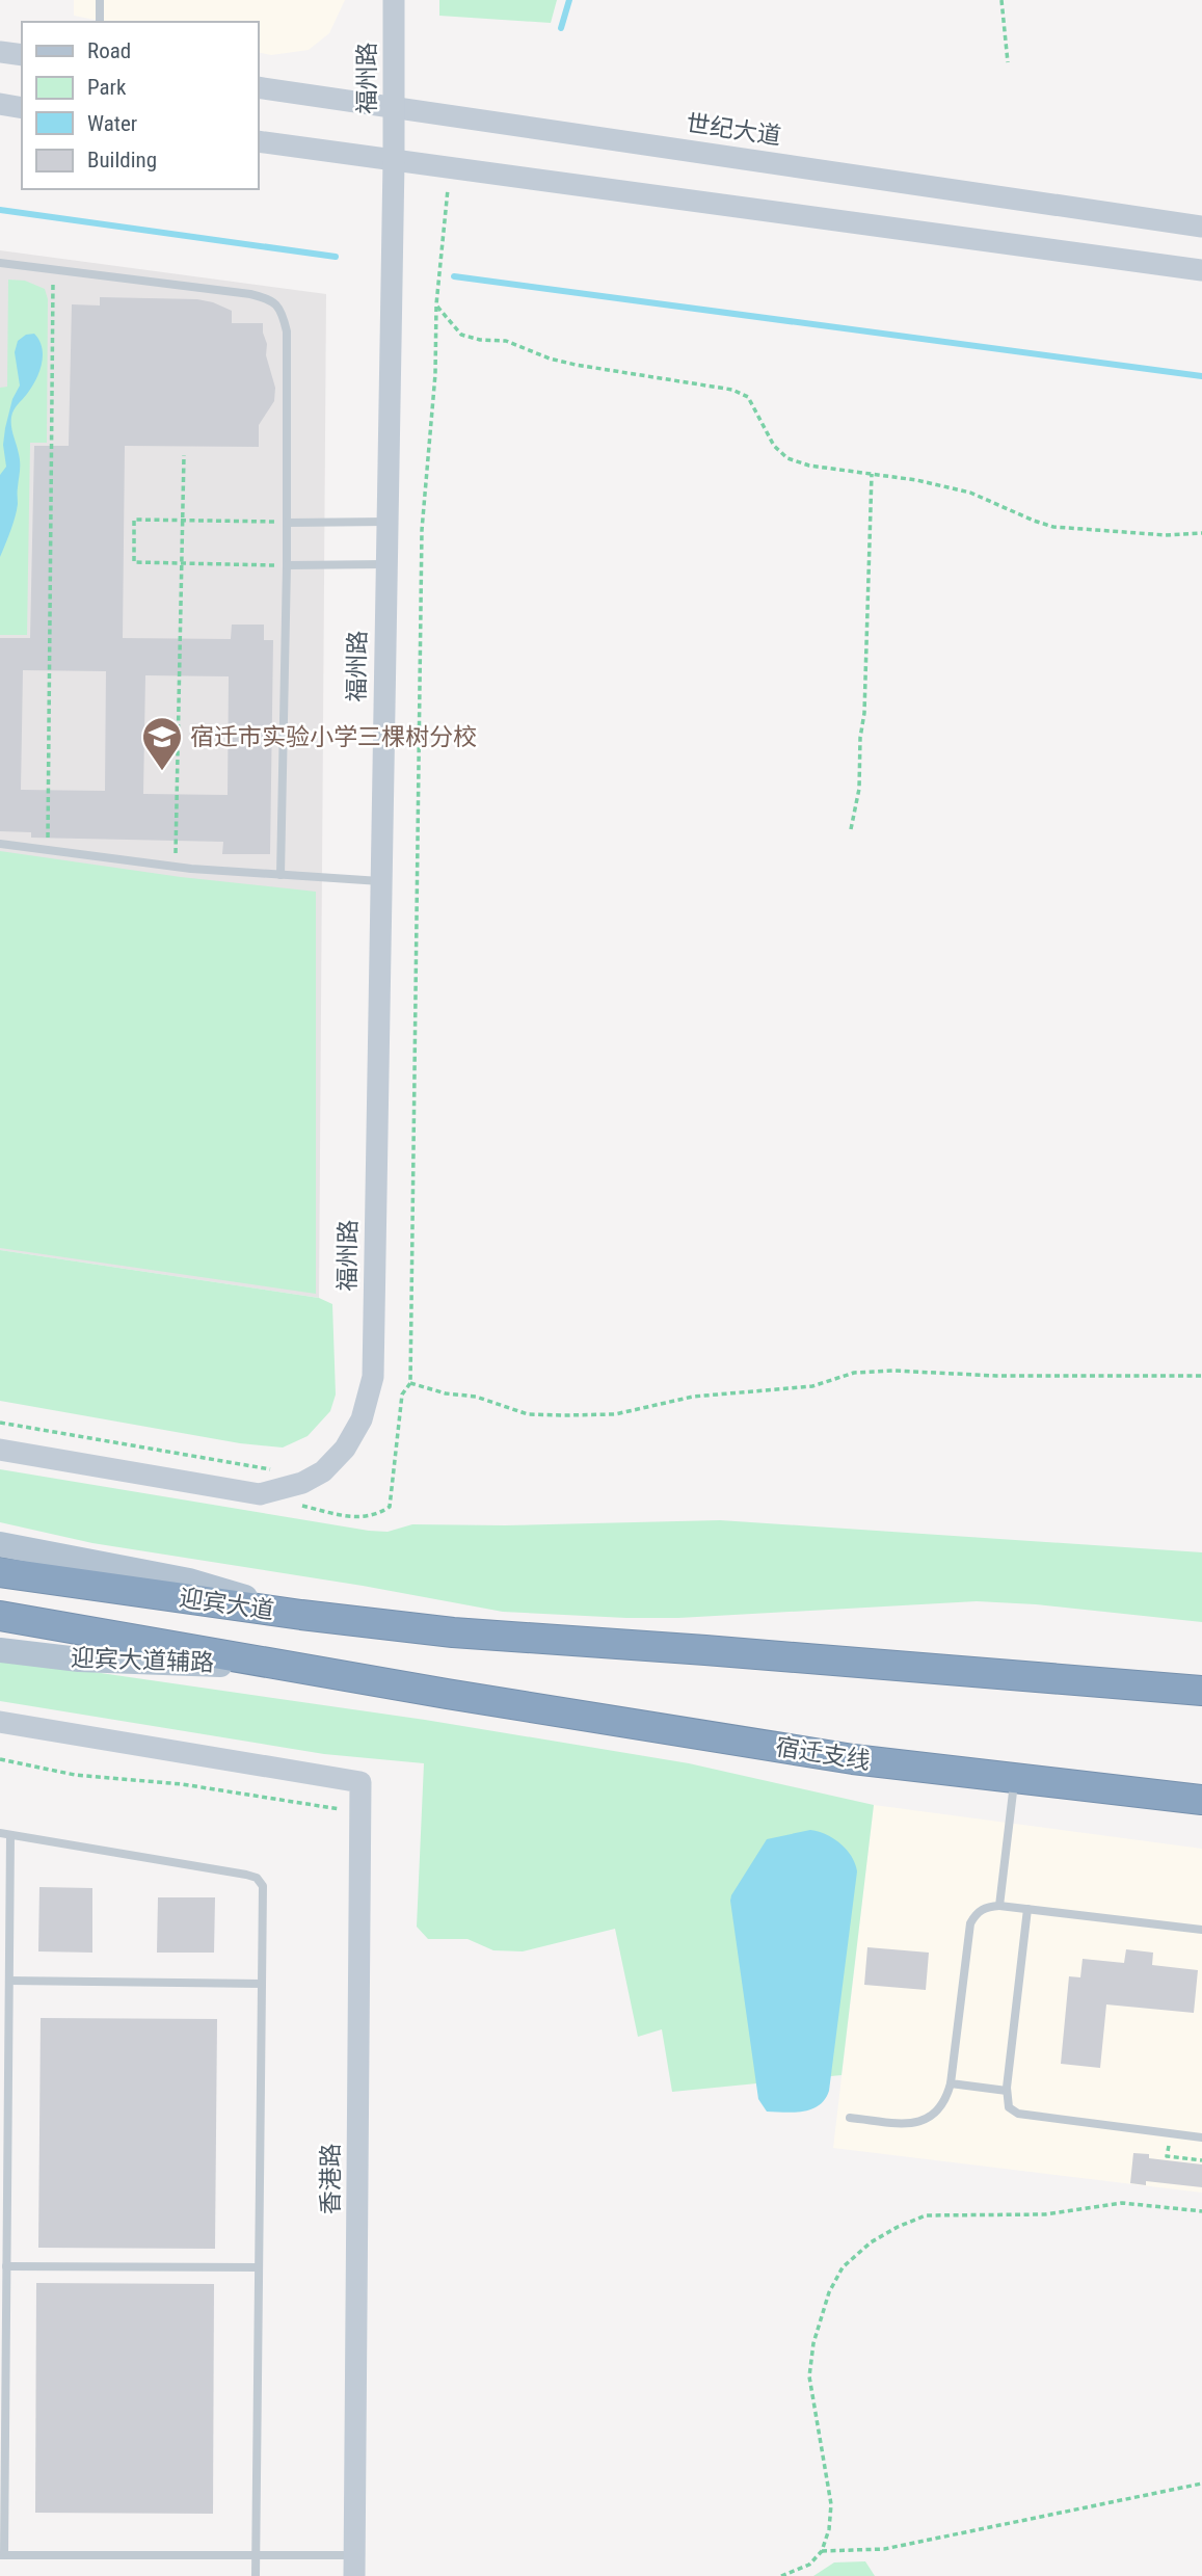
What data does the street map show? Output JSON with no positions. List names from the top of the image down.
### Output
{
  "streets": {
    "highway": ["迎宾大道", "宿迁支线"],
    "main road": ["迎宾大道辅路"],
    "street": ["福州路", "世纪大道", "香港路"]
  },
  "crossings": [
    ["福州路", "世纪大道"],
    ["迎宾大道", "迎宾大道辅路"],
    ["迎宾大道", "宿迁支线"]
  ],
  "places": {
    "school or university": ["宿迁市实验小学三棵树分校"]
  },
  "legend": [
    "Road",
    "Park",
    "Water",
    "Building"
  ]
}
